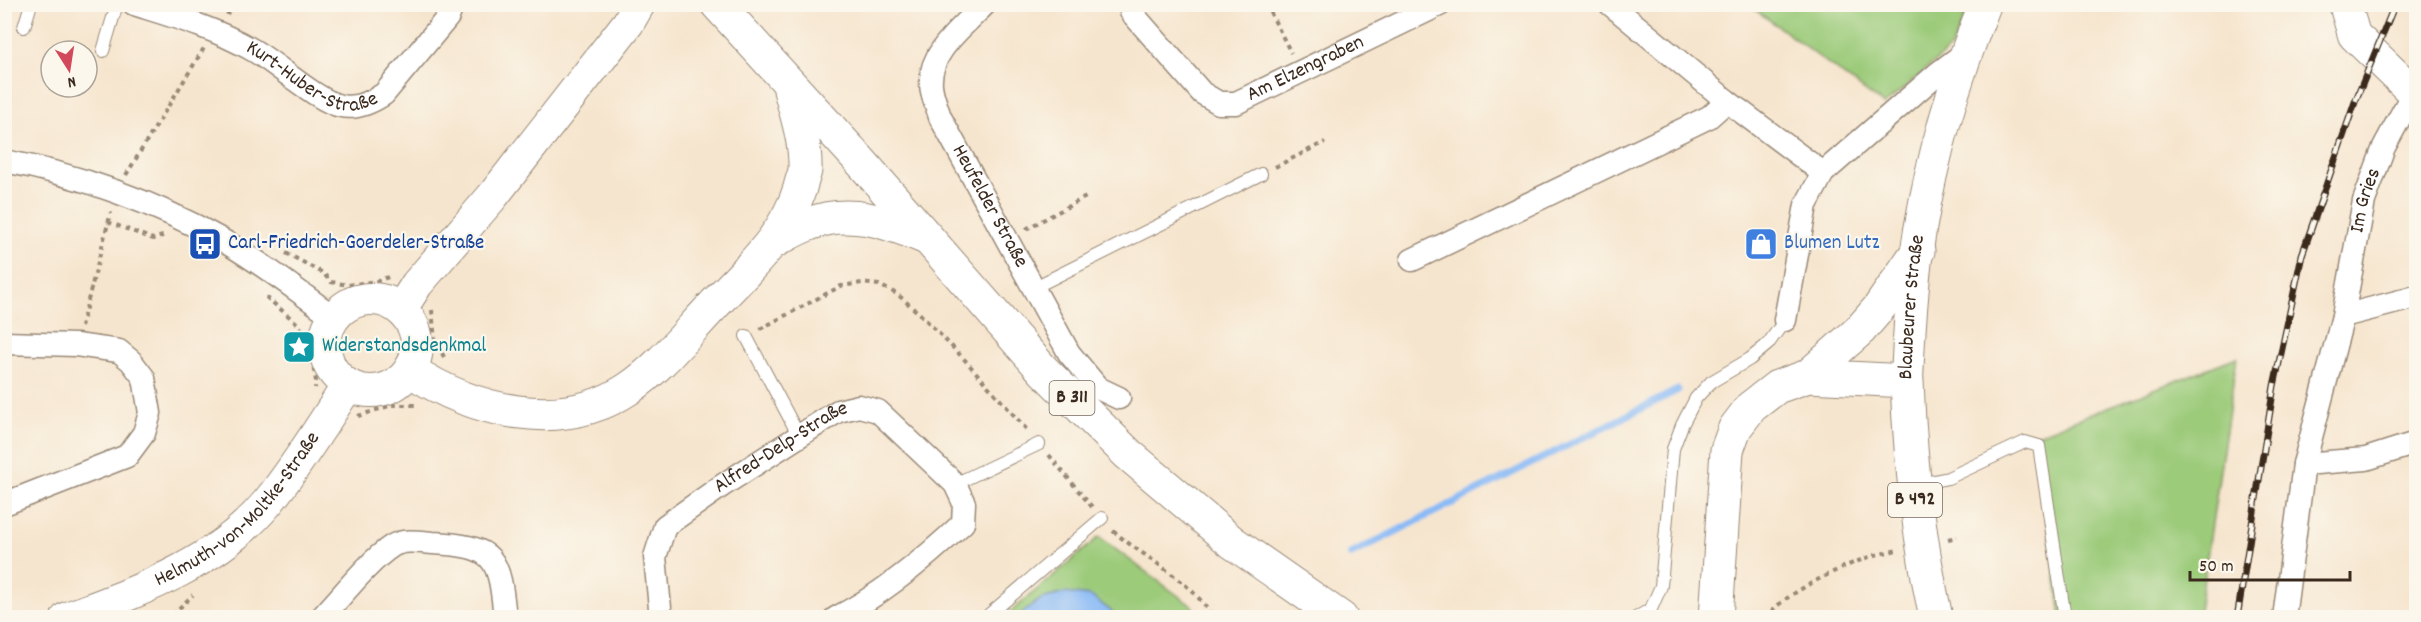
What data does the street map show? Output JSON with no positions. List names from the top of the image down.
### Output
{
  "streets": {
    "main road": ["Blaubeurer Straße", "B 311", "B 492"],
    "street": [
      "Kurt-Huber-Straße",
      "Am Elzengraben",
      "Im Gries",
      "Heufelder Straße",
      "Alfred-Delp-Straße",
      "Helmuth-von-Moltke-Straße"
    ]
  },
  "places": {
    "bus stop": ["Carl-Friedrich-Goerdeler-Straße"],
    "shop": ["Blumen Lutz"],
    "place": ["Widerstandsdenkmal"]
  },
  "scale_bar": "50 m",
  "north": "bottom"
}
